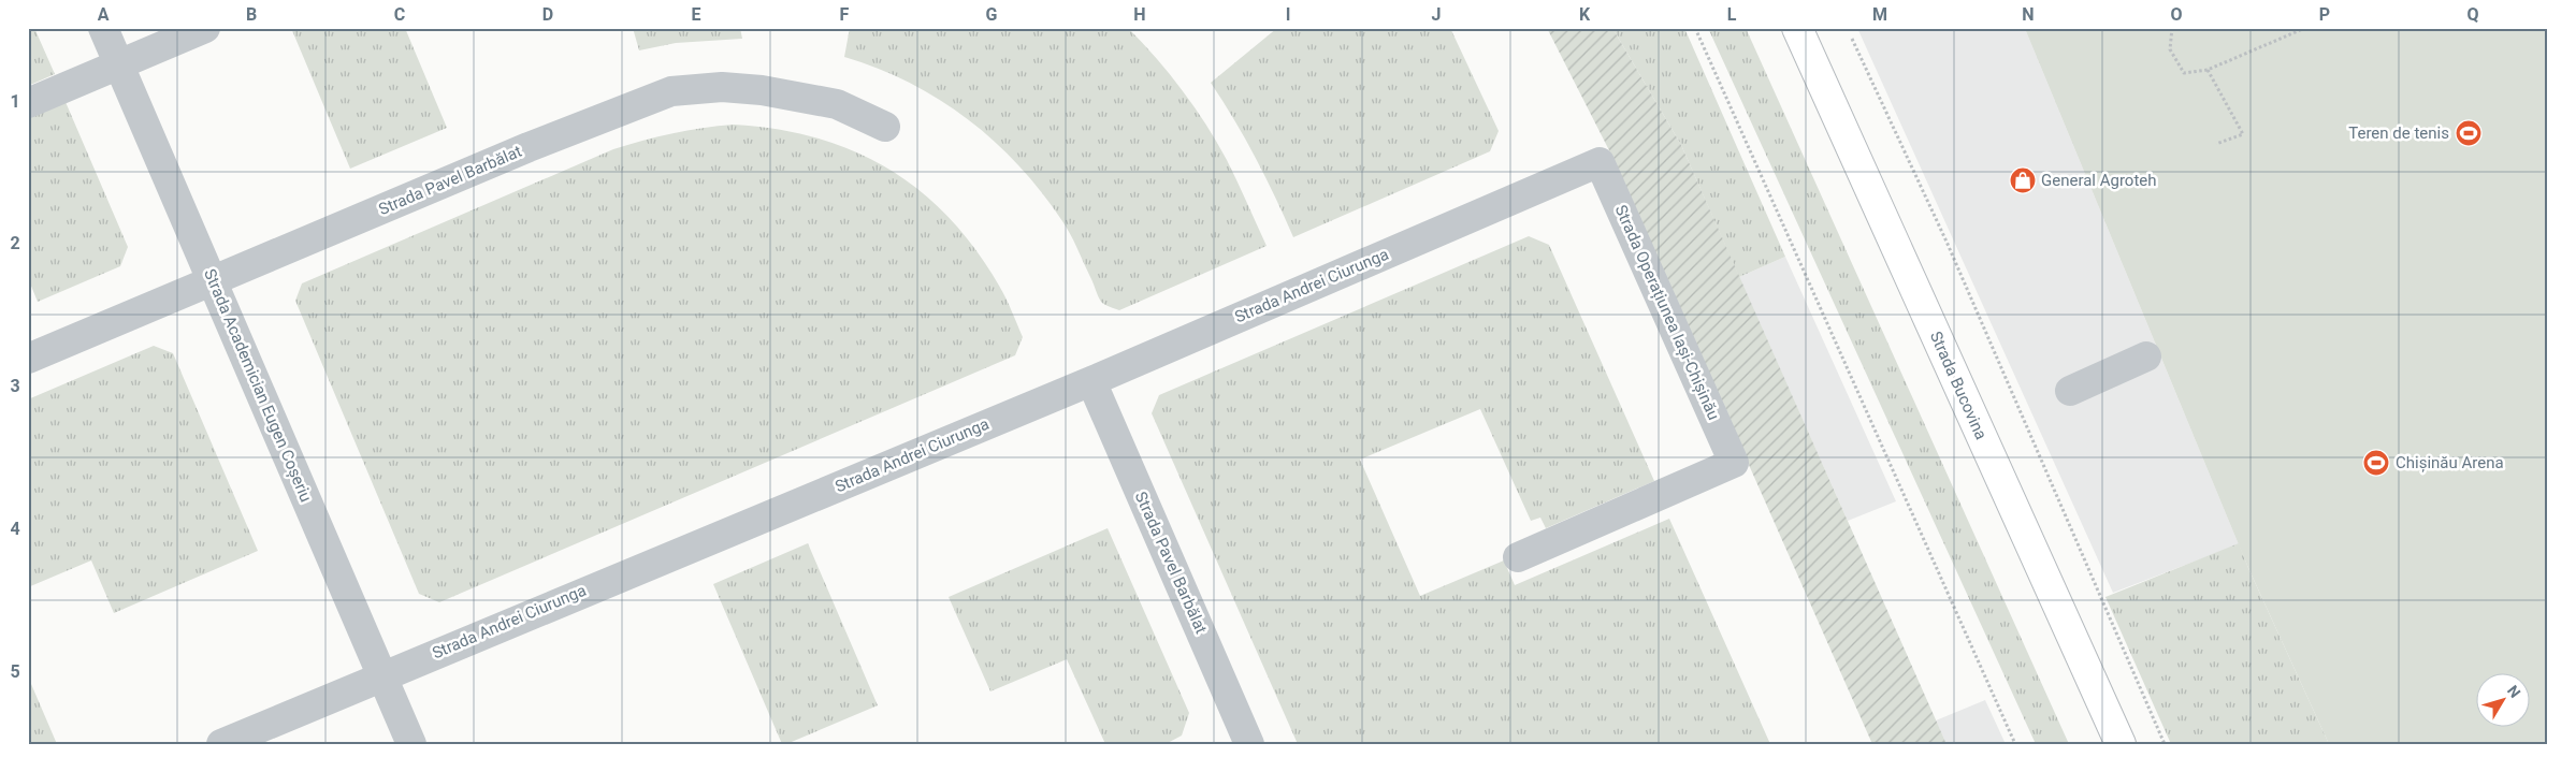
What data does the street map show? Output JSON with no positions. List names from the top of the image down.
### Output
{
  "streets": {
    "main road": ["Strada Bucovina"],
    "street": [
      "Strada Pavel Barbălat",
      "Strada Andrei Ciurunga",
      "Strada Operațiunea Iași-Chișinău",
      "Strada Academician Eugen Coșeriu"
    ]
  },
  "crossings": [
    ["Strada Pavel Barbălat", "Strada Andrei Ciurunga"],
    ["Strada Pavel Barbălat", "Strada Academician Eugen Coșeriu"],
    ["Strada Andrei Ciurunga", "Strada Operațiunea Iași-Chișinău"],
    ["Strada Andrei Ciurunga", "Strada Academician Eugen Coșeriu"]
  ],
  "places": {
    "sports": ["Teren de tenis", "Chișinău Arena"],
    "shop": ["General Agroteh"]
  },
  "north": "top right",
  "grid": {
    "columns": [
      "A",
      "B",
      "C",
      "D",
      "E",
      "F",
      "G",
      "H",
      "I",
      "J",
      "K",
      "L",
      "M",
      "N",
      "O",
      "P",
      "Q"
    ],
    "rows": [
      "1",
      "2",
      "3",
      "4",
      "5"
    ]
  }
}
